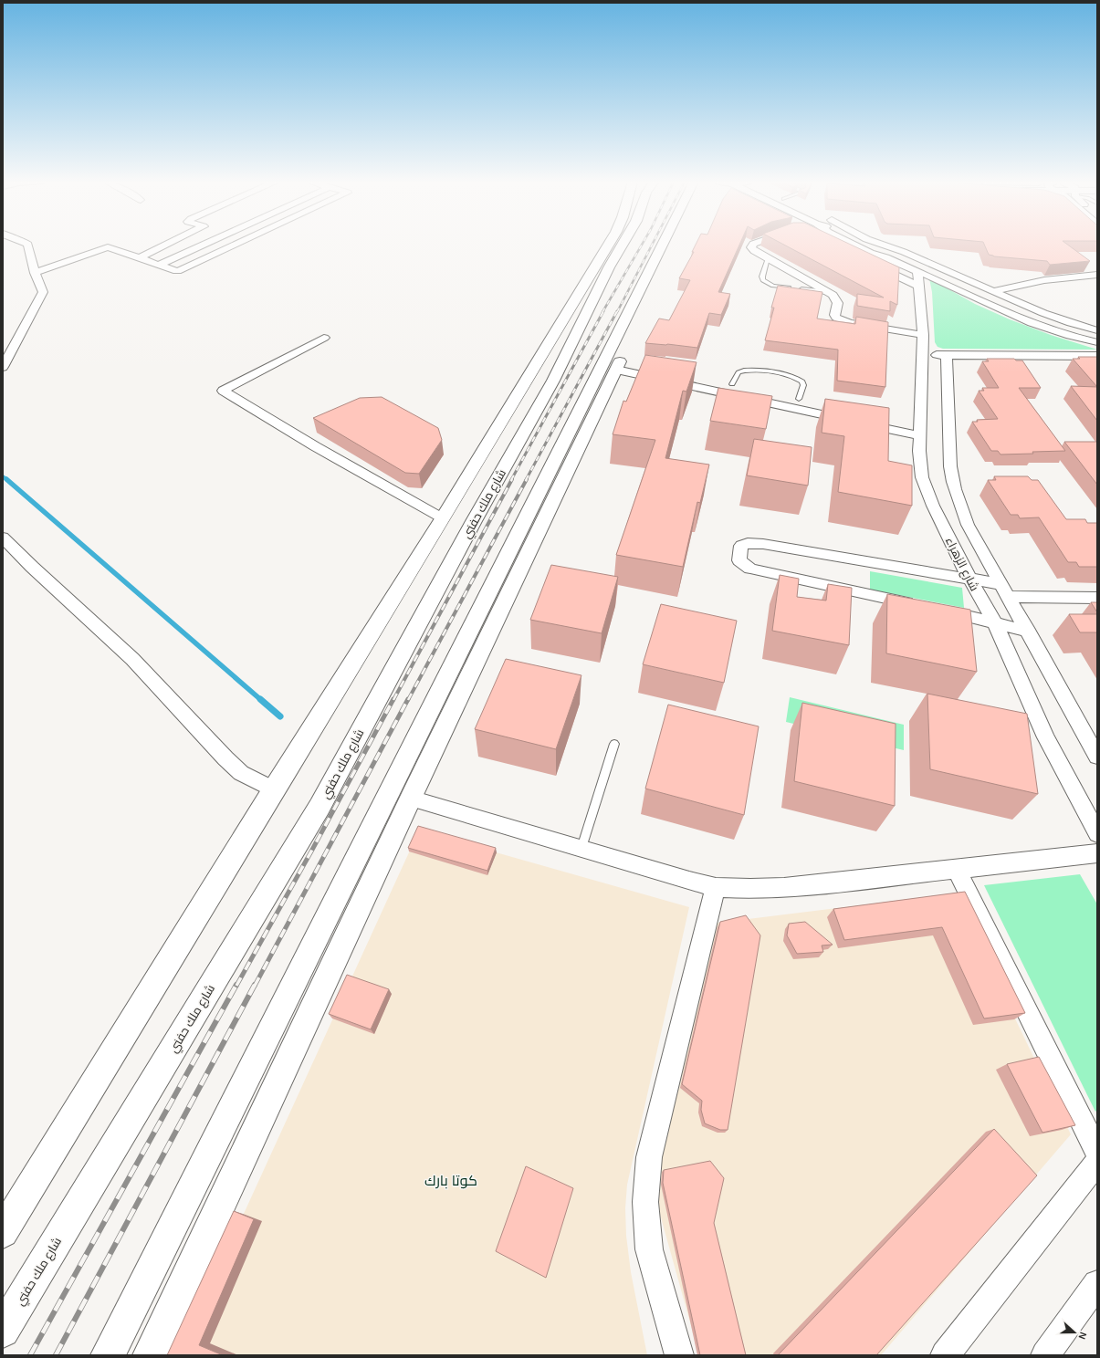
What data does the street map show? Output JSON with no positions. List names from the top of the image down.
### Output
{
  "streets": {
    "main road": ["شارع ملك حفني"],
    "street": ["شارع الزهراء"]
  },
  "parks": ["كوتا بارك"],
  "north": "right"
}
